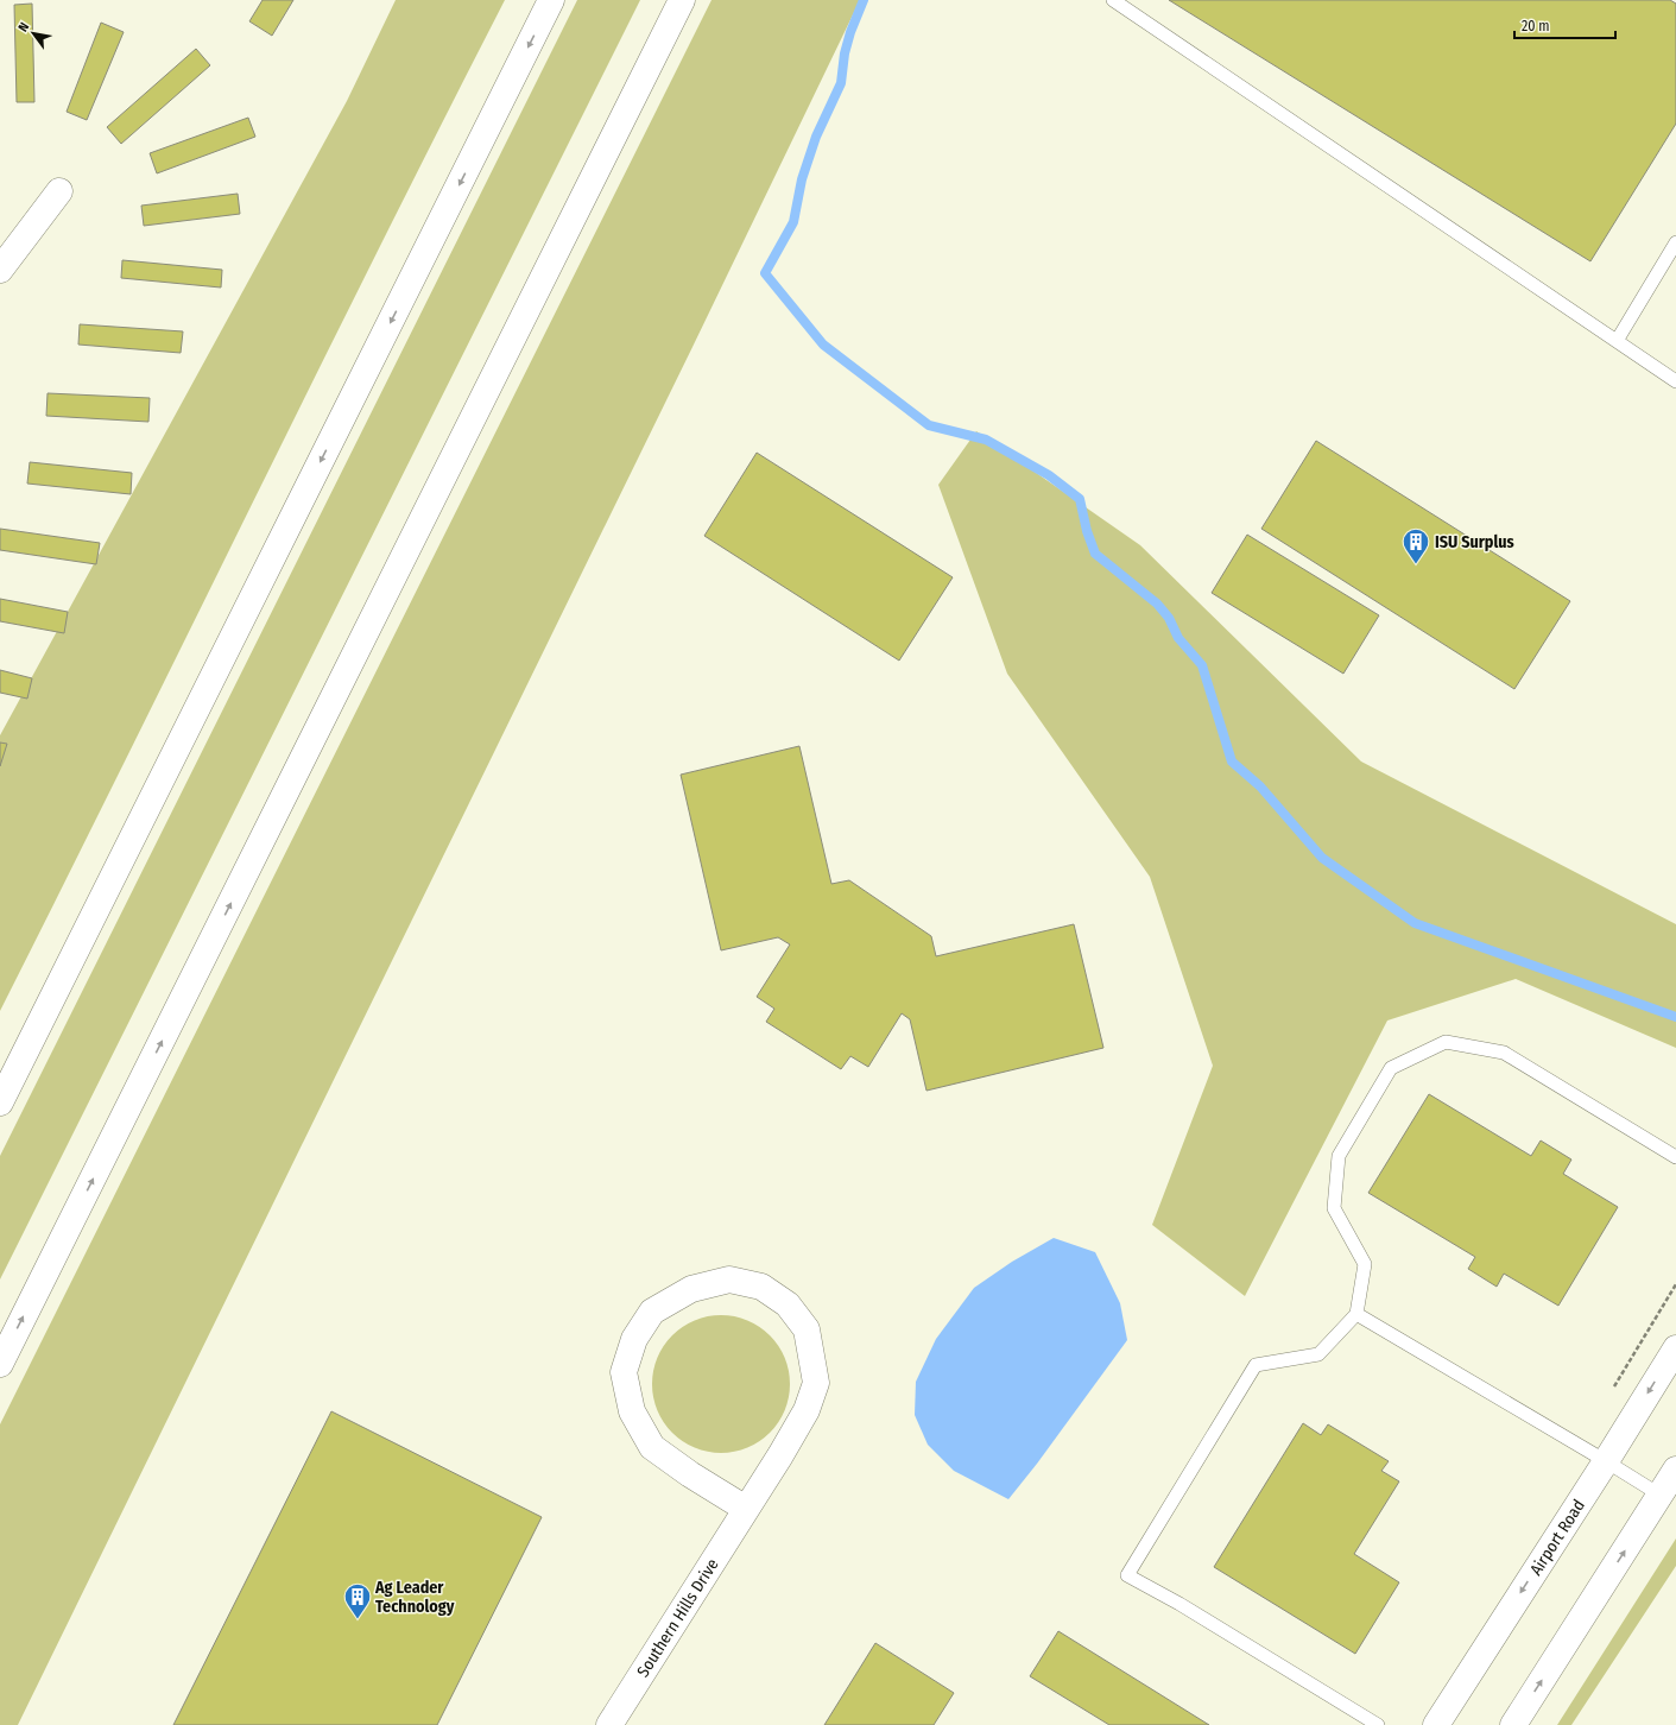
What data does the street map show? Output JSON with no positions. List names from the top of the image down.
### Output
{
  "streets": {
    "main road": ["Airport Road", "Southern Hills Drive"]
  },
  "places": {
    "building": ["ISU Surplus", "Ag Leader Technology"]
  },
  "scale_bar": "20 m",
  "north": "top left"
}
